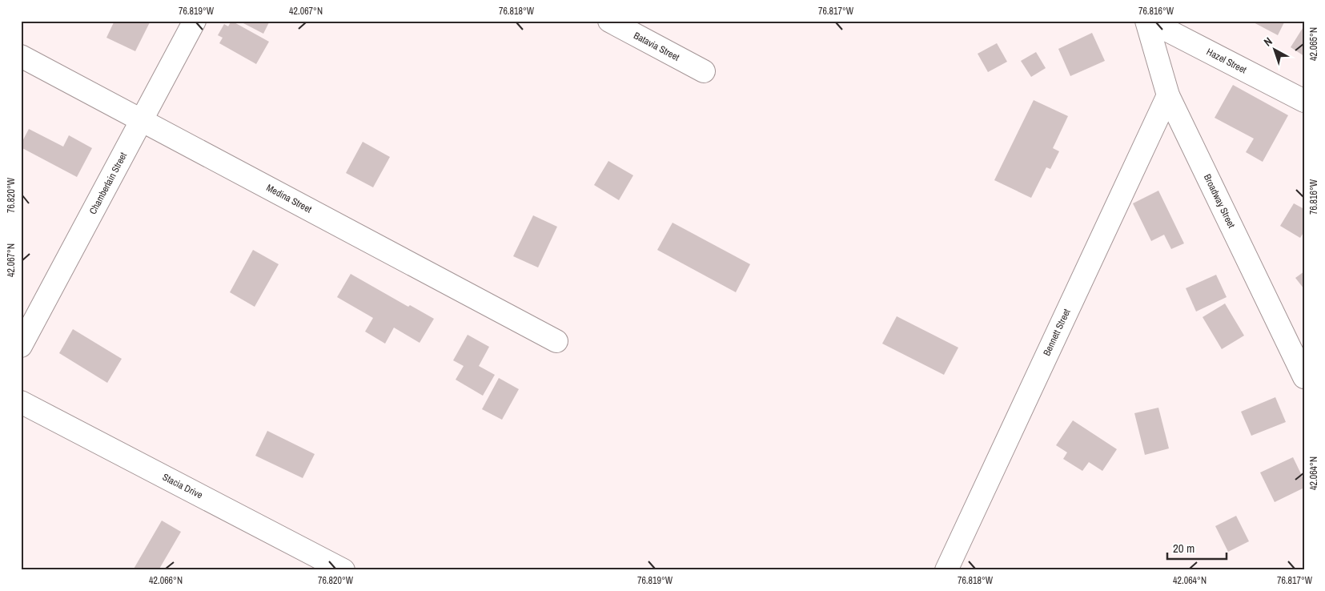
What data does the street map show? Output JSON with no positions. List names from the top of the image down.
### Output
{
  "streets": {
    "street": [
      "Batavia Street",
      "Hazel Street",
      "Chamberlain Street",
      "Medina Street",
      "Broadway Street",
      "Bennett Street",
      "Stacia Drive"
    ]
  },
  "crossings": [
    ["Hazel Street", "Broadway Street"],
    ["Chamberlain Street", "Medina Street"],
    ["Broadway Street", "Bennett Street"]
  ],
  "scale_bar": "20 m",
  "north": "top left",
  "coordinates": [
    "76.819°W",
    "42.067°N",
    "76.818°W",
    "76.817°W",
    "76.816°W",
    "42.065°N",
    "76.820°W",
    "42.064°N",
    "42.066°N"
  ]
}
